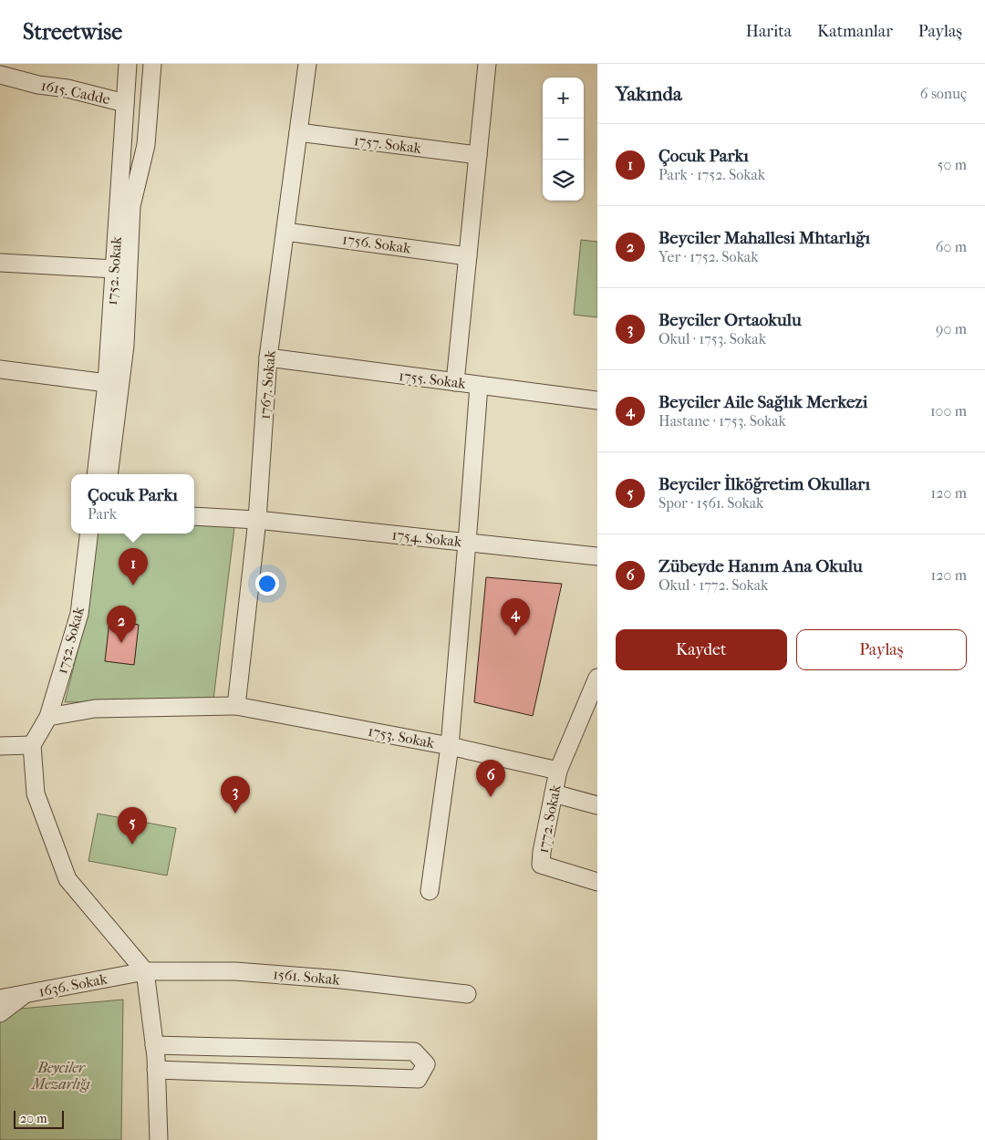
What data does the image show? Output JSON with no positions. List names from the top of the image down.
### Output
{
  "streets": {
    "street": [
      "1615. Cadde",
      "1757. Sokak",
      "1756. Sokak",
      "1752. Sokak",
      "1755. Sokak",
      "1767. Sokak",
      "1754. Sokak",
      "1753. Sokak",
      "1772. Sokak",
      "1561. Sokak",
      "1636. Sokak"
    ]
  },
  "crossings": [
    ["1615. Cadde", "1752. Sokak"],
    ["1757. Sokak", "1767. Sokak"],
    ["1756. Sokak", "1767. Sokak"],
    ["1752. Sokak", "1753. Sokak"],
    ["1755. Sokak", "1767. Sokak"],
    ["1755. Sokak", "1753. Sokak"],
    ["1767. Sokak", "1754. Sokak"],
    ["1767. Sokak", "1753. Sokak"],
    ["1754. Sokak", "1753. Sokak"],
    ["1753. Sokak", "1772. Sokak"],
    ["1561. Sokak", "1636. Sokak"]
  ],
  "parks": ["Beyciler Mezarlığı"],
  "scale_bar": "20 m",
  "page": {
    "header": "Streetwise",
    "nav": ["Harita", "Katmanlar", "Paylaş"],
    "heading": ["Yakında", "6 sonuç"],
    "map_buttons": ["+", "−"],
    "list": [
      {
        "mark": "1",
        "name": "Çocuk Parkı",
        "note": "Park · 1752. Sokak",
        "value": "50 m"
      },
      {
        "mark": "2",
        "name": "Beyciler Mahallesi Mhtarlığı",
        "note": "Yer · 1752. Sokak",
        "value": "60 m"
      },
      {
        "mark": "3",
        "name": "Beyciler Ortaokulu",
        "note": "Okul · 1753. Sokak",
        "value": "90 m"
      },
      {
        "mark": "4",
        "name": "Beyciler Aile Sağlık Merkezi",
        "note": "Hastane · 1753. Sokak",
        "value": "100 m"
      },
      {
        "mark": "5",
        "name": "Beyciler İlköğretim Okulları",
        "note": "Spor · 1561. Sokak",
        "value": "120 m"
      },
      {
        "mark": "6",
        "name": "Zübeyde Hanım Ana Okulu",
        "note": "Okul · 1772. Sokak",
        "value": "120 m"
      }
    ],
    "popup": ["Çocuk Parkı", "Park"],
    "pins": [
      "1",
      "4",
      "2",
      "6",
      "3",
      "5"
    ],
    "buttons": ["Kaydet", "Paylaş"],
    "scale": "20 m"
  }
}
